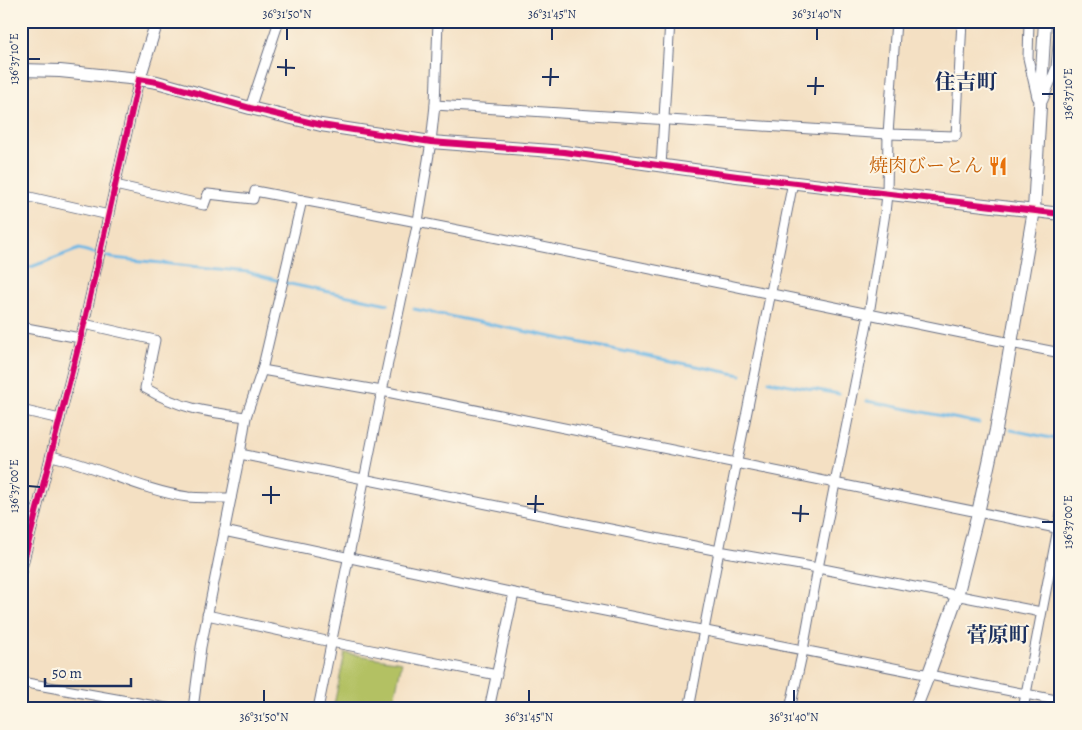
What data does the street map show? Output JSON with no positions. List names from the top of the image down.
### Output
{
  "districts": ["住吉町", "菅原町"],
  "places": {
    "restaurant": ["焼肉びーとん"]
  },
  "scale_bar": "50 m",
  "coordinates": [
    "36°31'50\"N",
    "36°31'45\"N",
    "36°31'40\"N",
    "136°37'10\"E",
    "136°37'00\"E"
  ]
}
